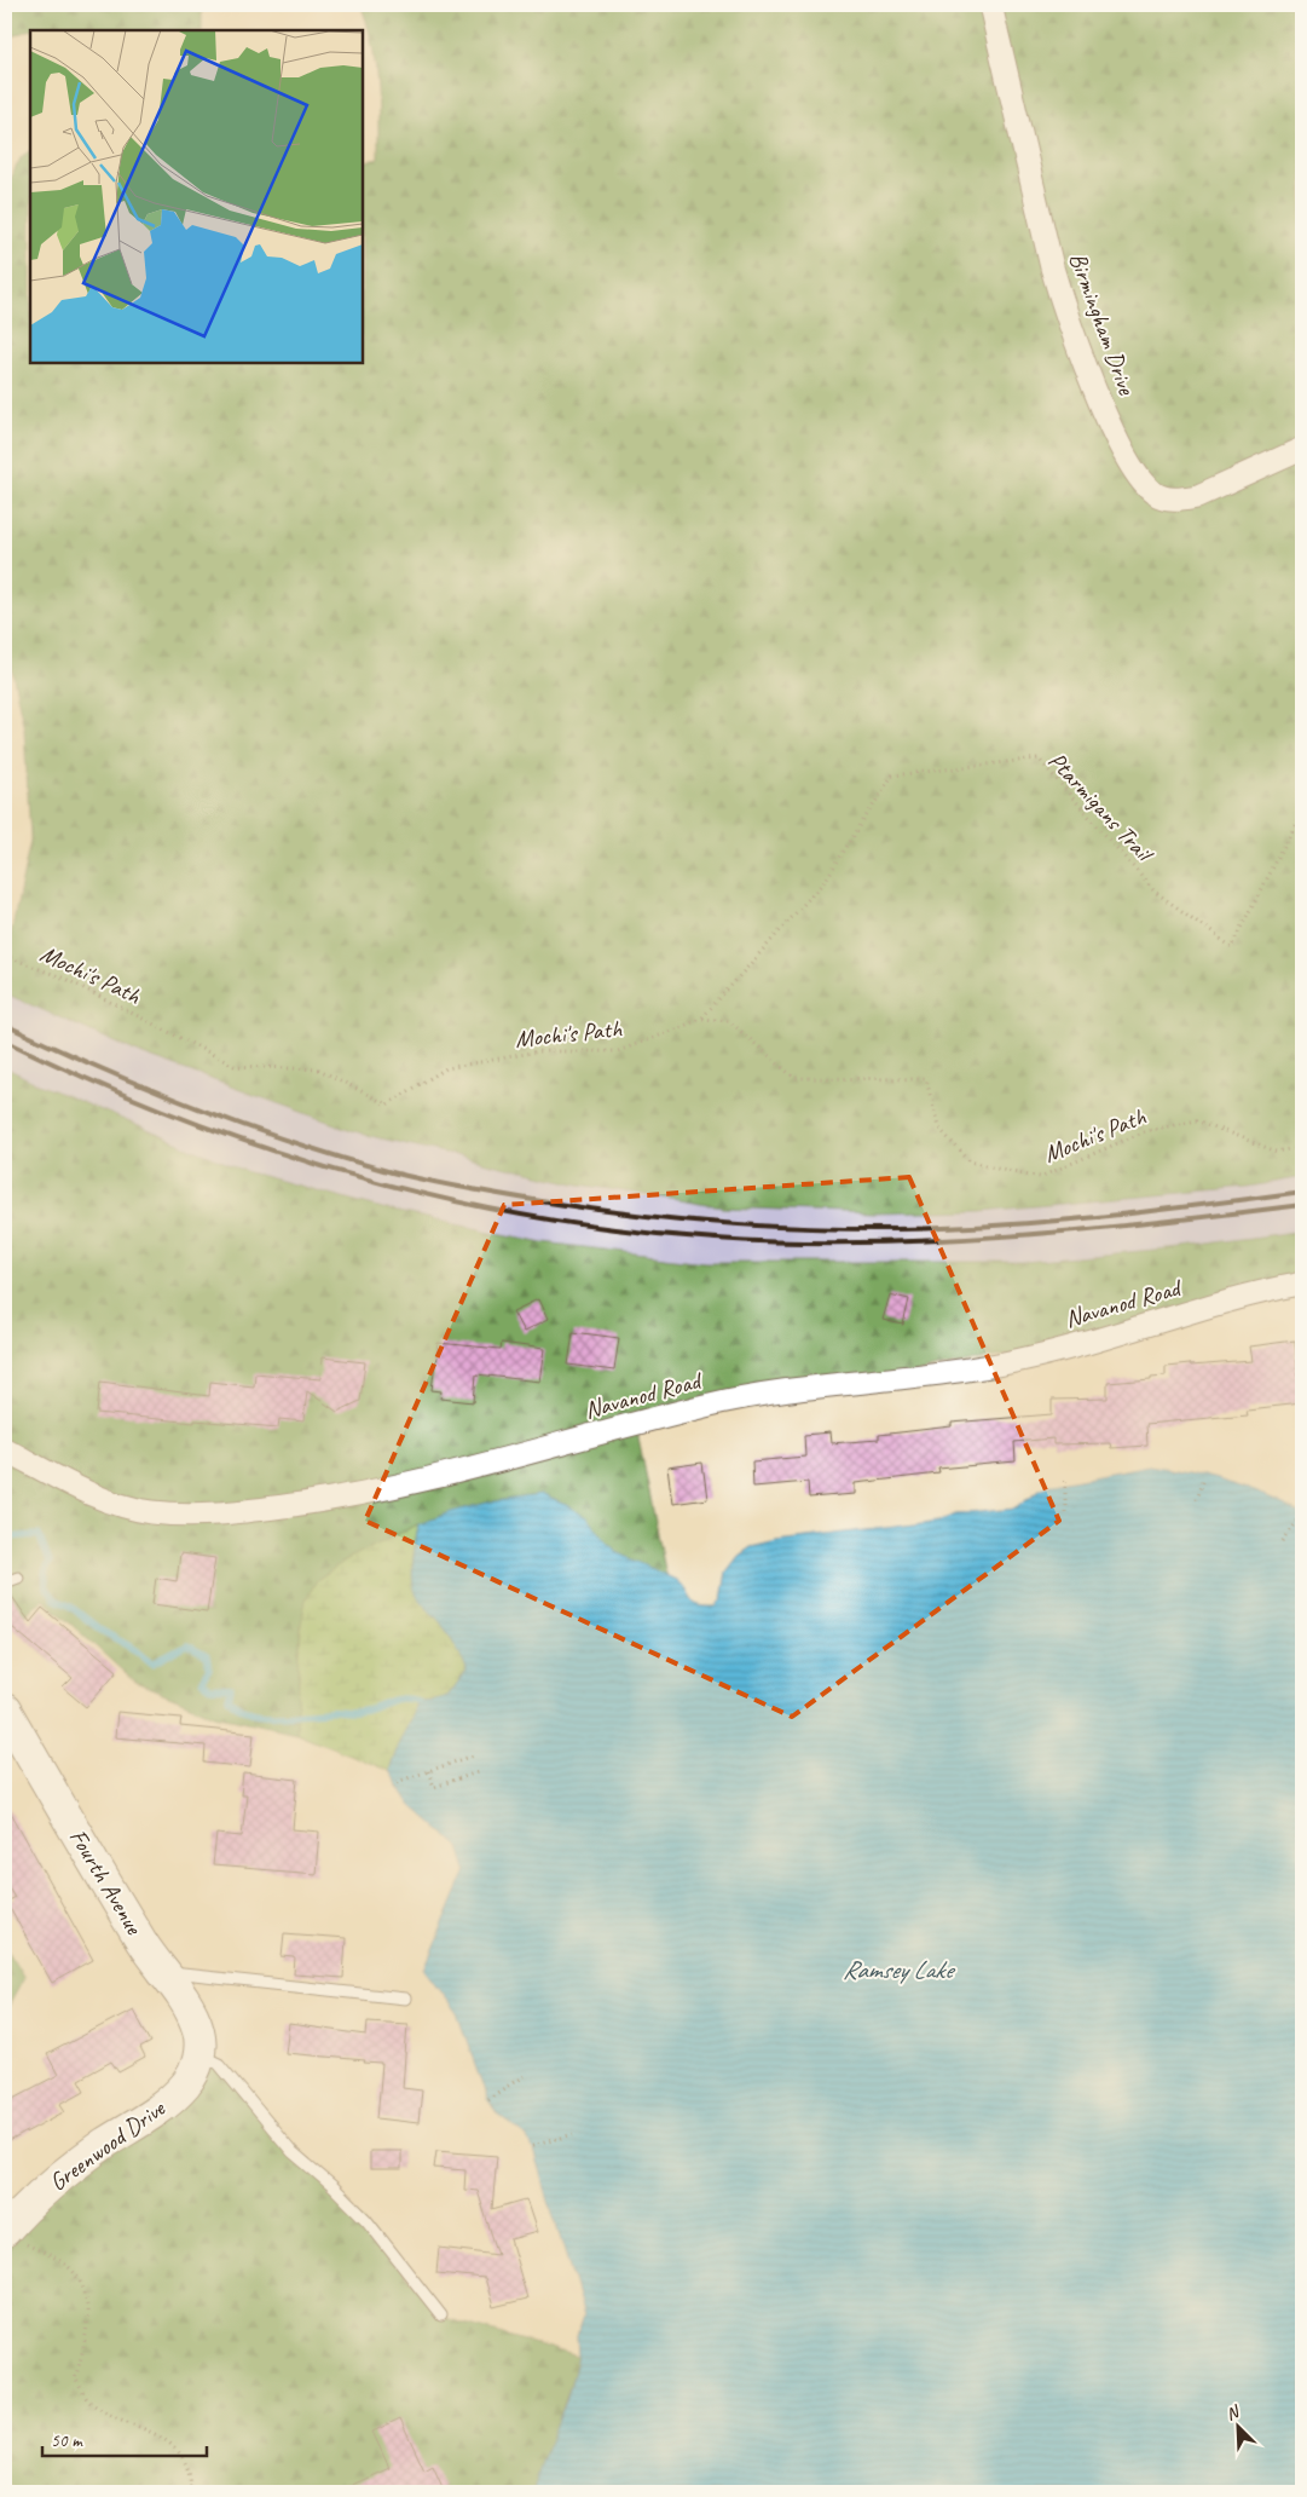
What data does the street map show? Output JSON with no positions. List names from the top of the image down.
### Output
{
  "streets": {
    "street": [
      "Birmingham Drive",
      "Navanod Road",
      "Fourth Avenue",
      "Greenwood Drive"
    ],
    "path": ["Ptarmigans Trail", "Mochi's Path"]
  },
  "crossings": [
    ["Ptarmigans Trail", "Mochi's Path"],
    ["Fourth Avenue", "Greenwood Drive"]
  ],
  "water": ["Ramsey Lake"],
  "scale_bar": "50 m",
  "north": "top left"
}
